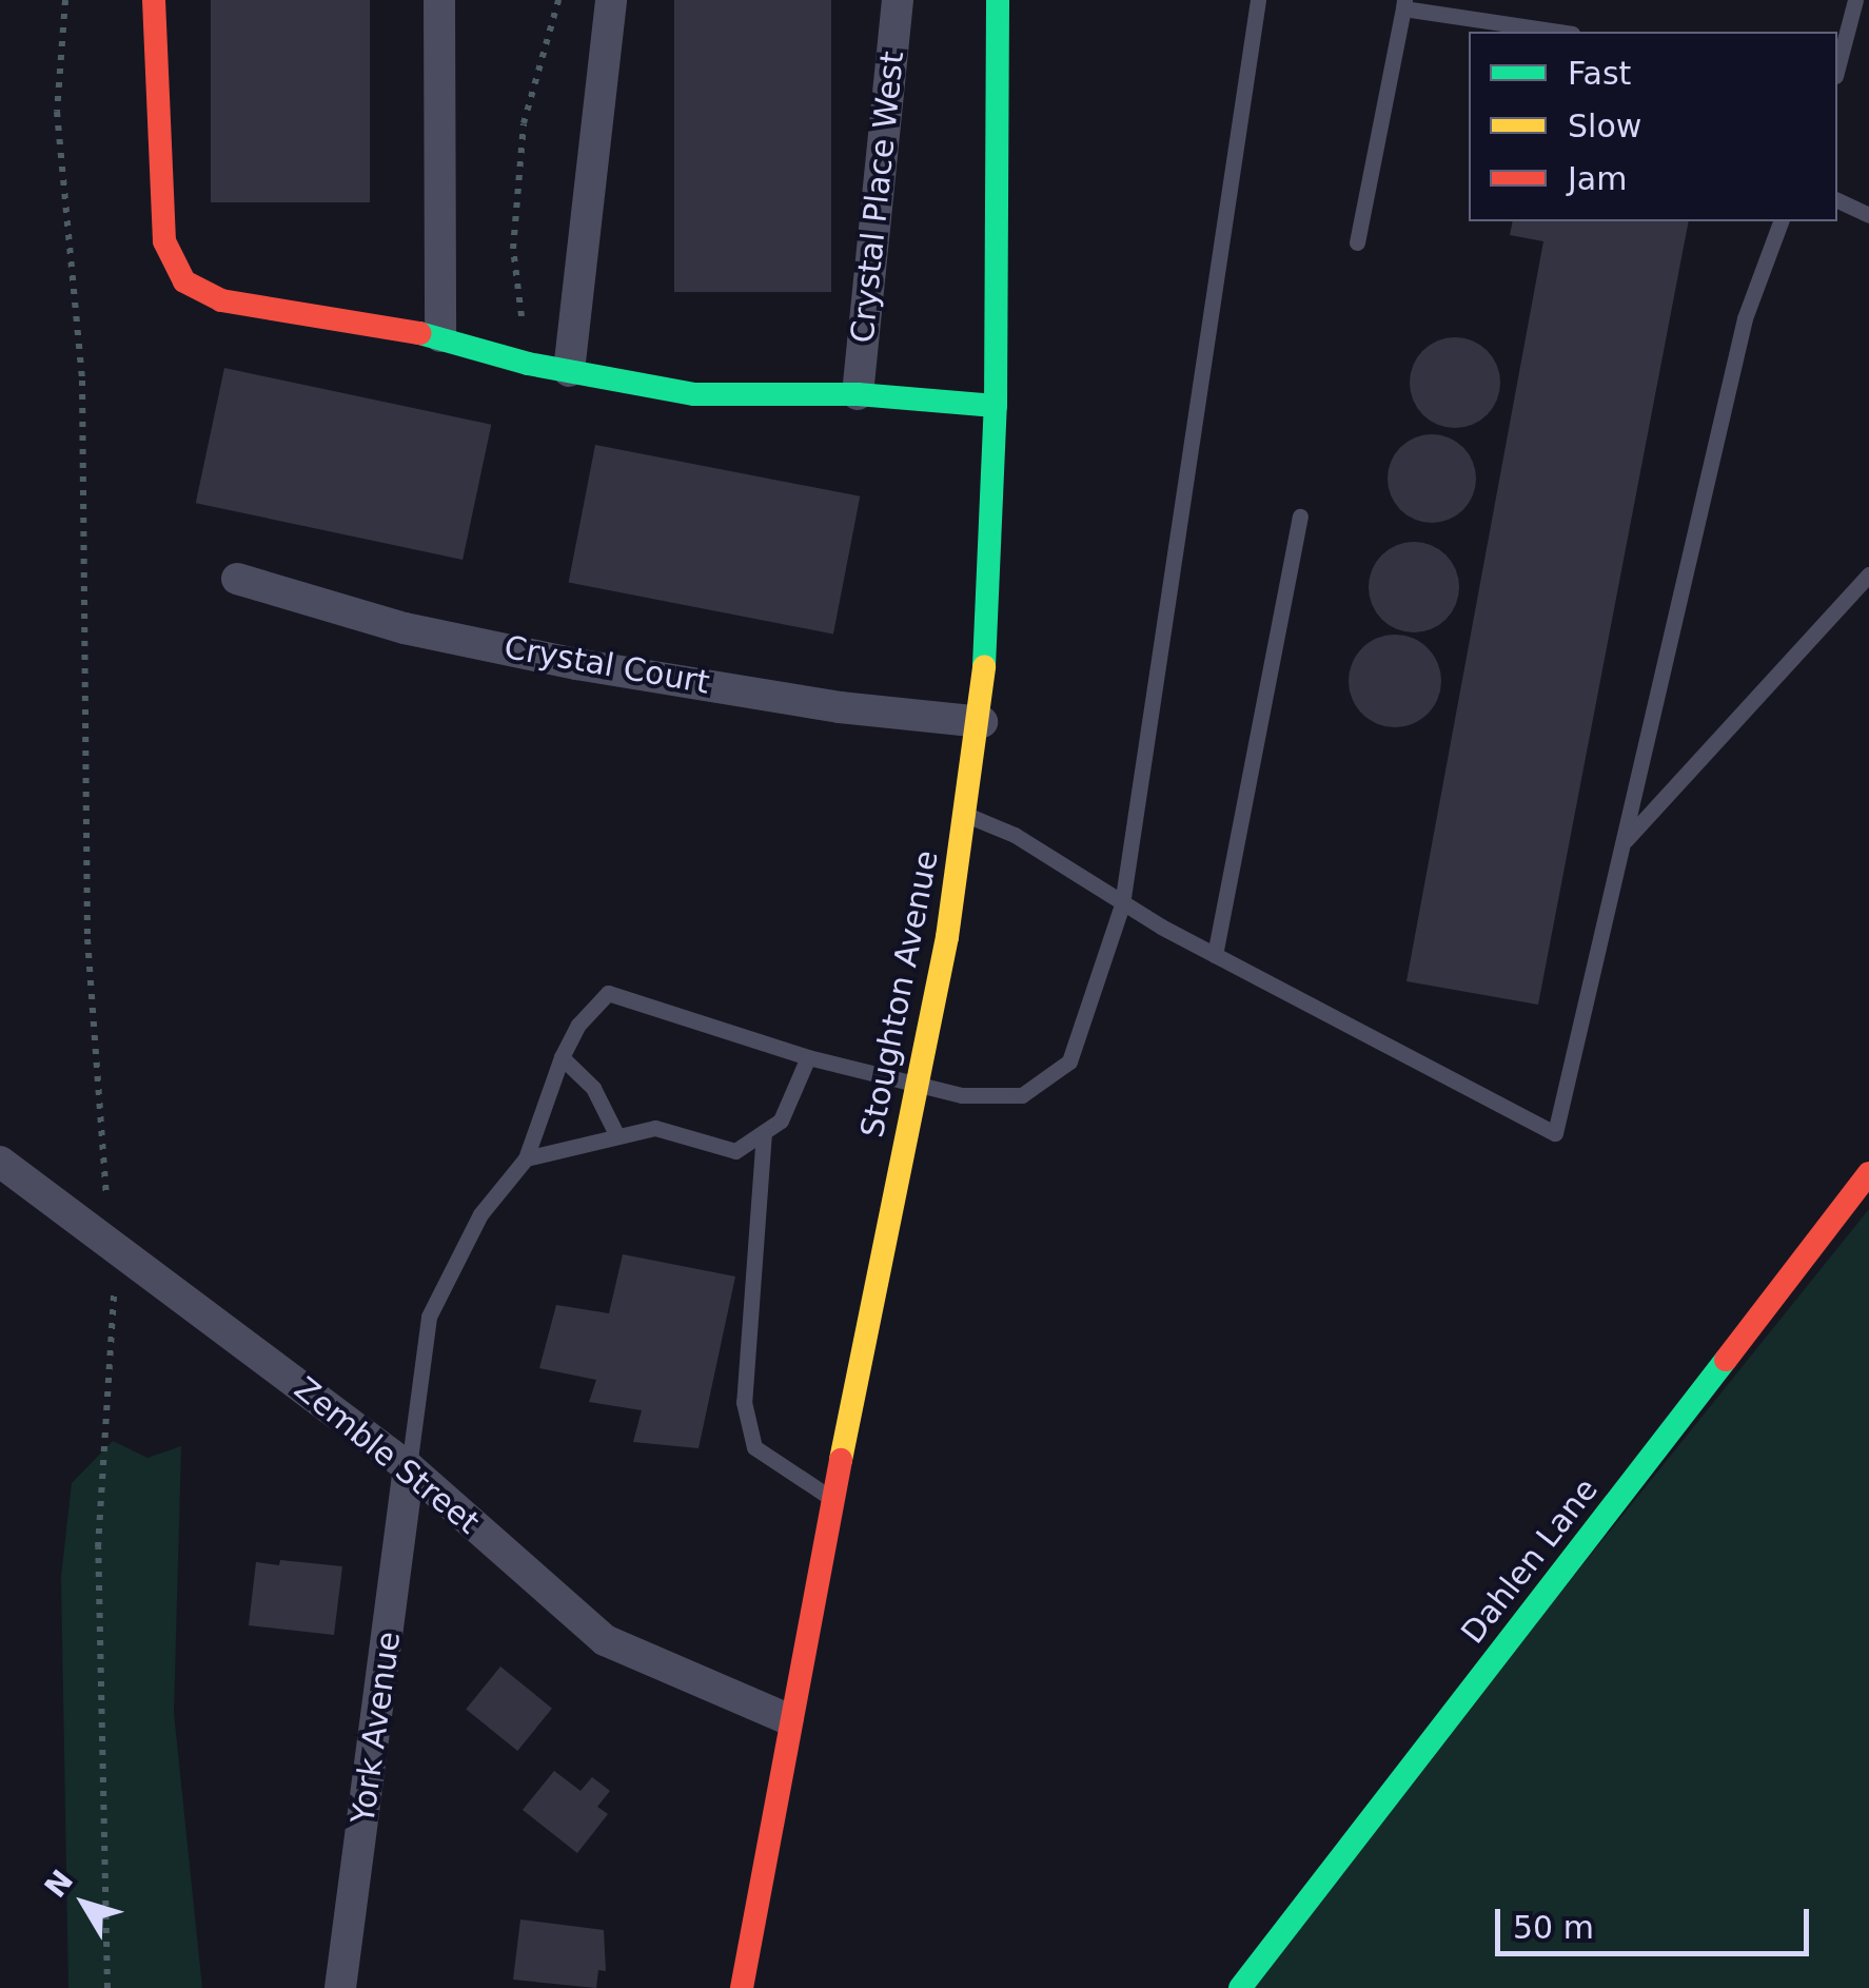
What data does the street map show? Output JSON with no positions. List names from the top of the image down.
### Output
{
  "streets": {
    "street": [
      "Crystal Place West",
      "Crystal Court",
      "Stoughton Avenue",
      "Zemble Street",
      "Dahlen Lane",
      "York Avenue"
    ]
  },
  "crossings": [
    ["Crystal Court", "Stoughton Avenue"],
    ["Stoughton Avenue", "Zemble Street"],
    ["Zemble Street", "York Avenue"]
  ],
  "legend": ["Fast", "Slow", "Jam"],
  "scale_bar": "50 m",
  "north": "top left"
}
